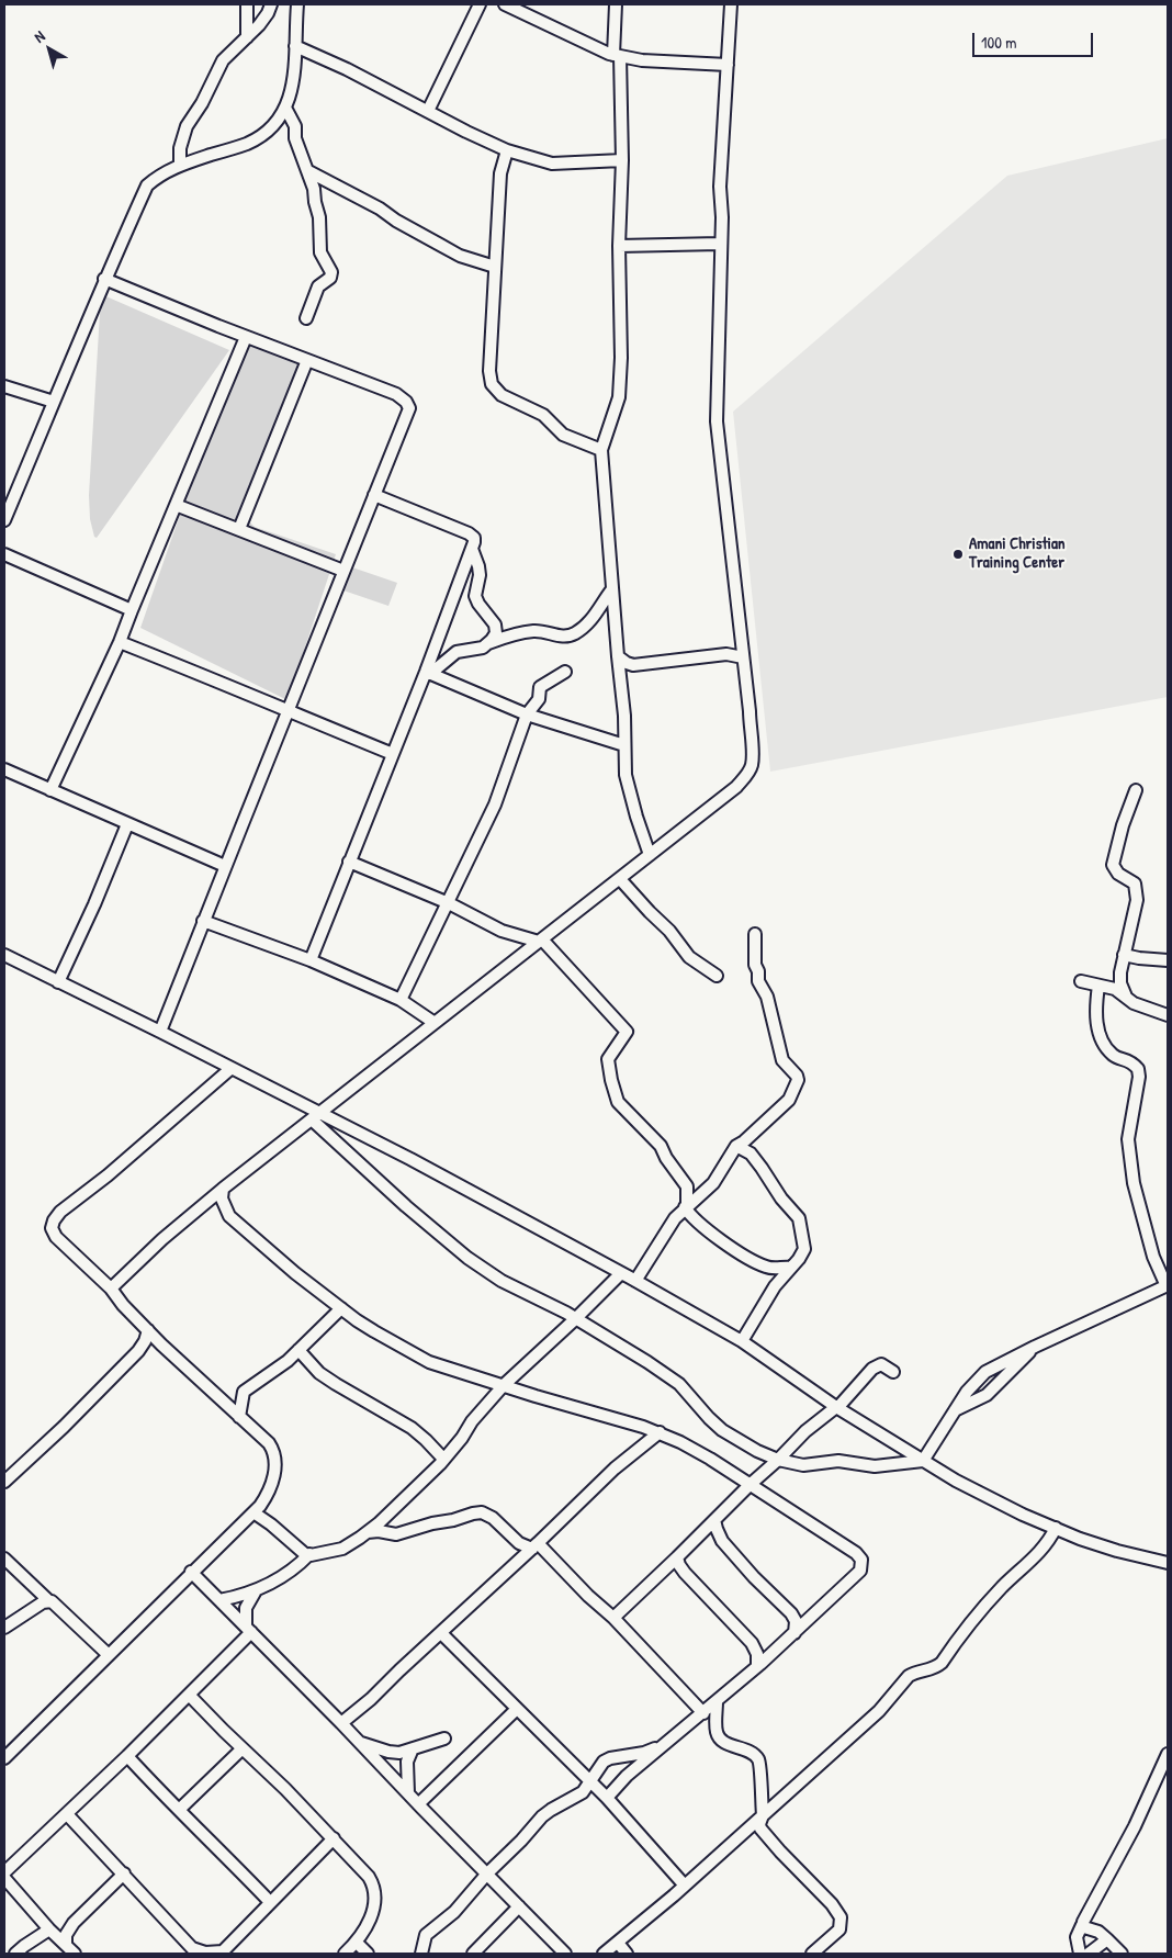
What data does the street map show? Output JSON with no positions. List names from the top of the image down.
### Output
{
  "places": ["Amani Christian Training Center"],
  "scale_bar": "100 m",
  "north": "top left"
}
